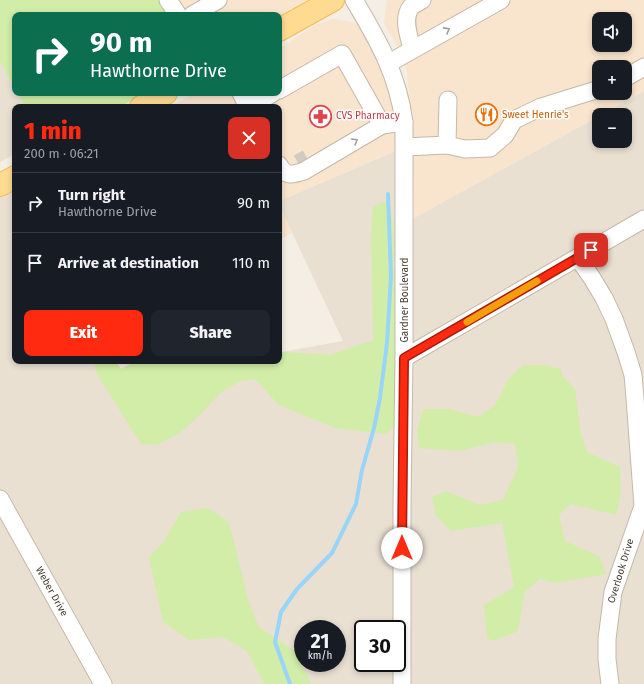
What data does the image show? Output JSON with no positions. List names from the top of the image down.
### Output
{
  "streets": {
    "street": ["Gardner Boulevard", "Overlook Drive", "Weber Drive"]
  },
  "places": {
    "restaurant": ["Sweet Henrie's"],
    "pharmacy": ["CVS Pharmacy"]
  },
  "page": {
    "map_buttons": ["+", "−"],
    "turn": ["90 m", "Hawthorne Drive"],
    "heading": ["1 min", "200 m · 06:21"],
    "list": [
      {
        "name": "Turn right",
        "note": "Hawthorne Drive",
        "value": "90 m"
      },
      {
        "name": "Arrive at destination",
        "value": "110 m"
      }
    ],
    "buttons": ["Exit", "Share"],
    "speed": "21 km/h",
    "limit": "30"
  }
}
